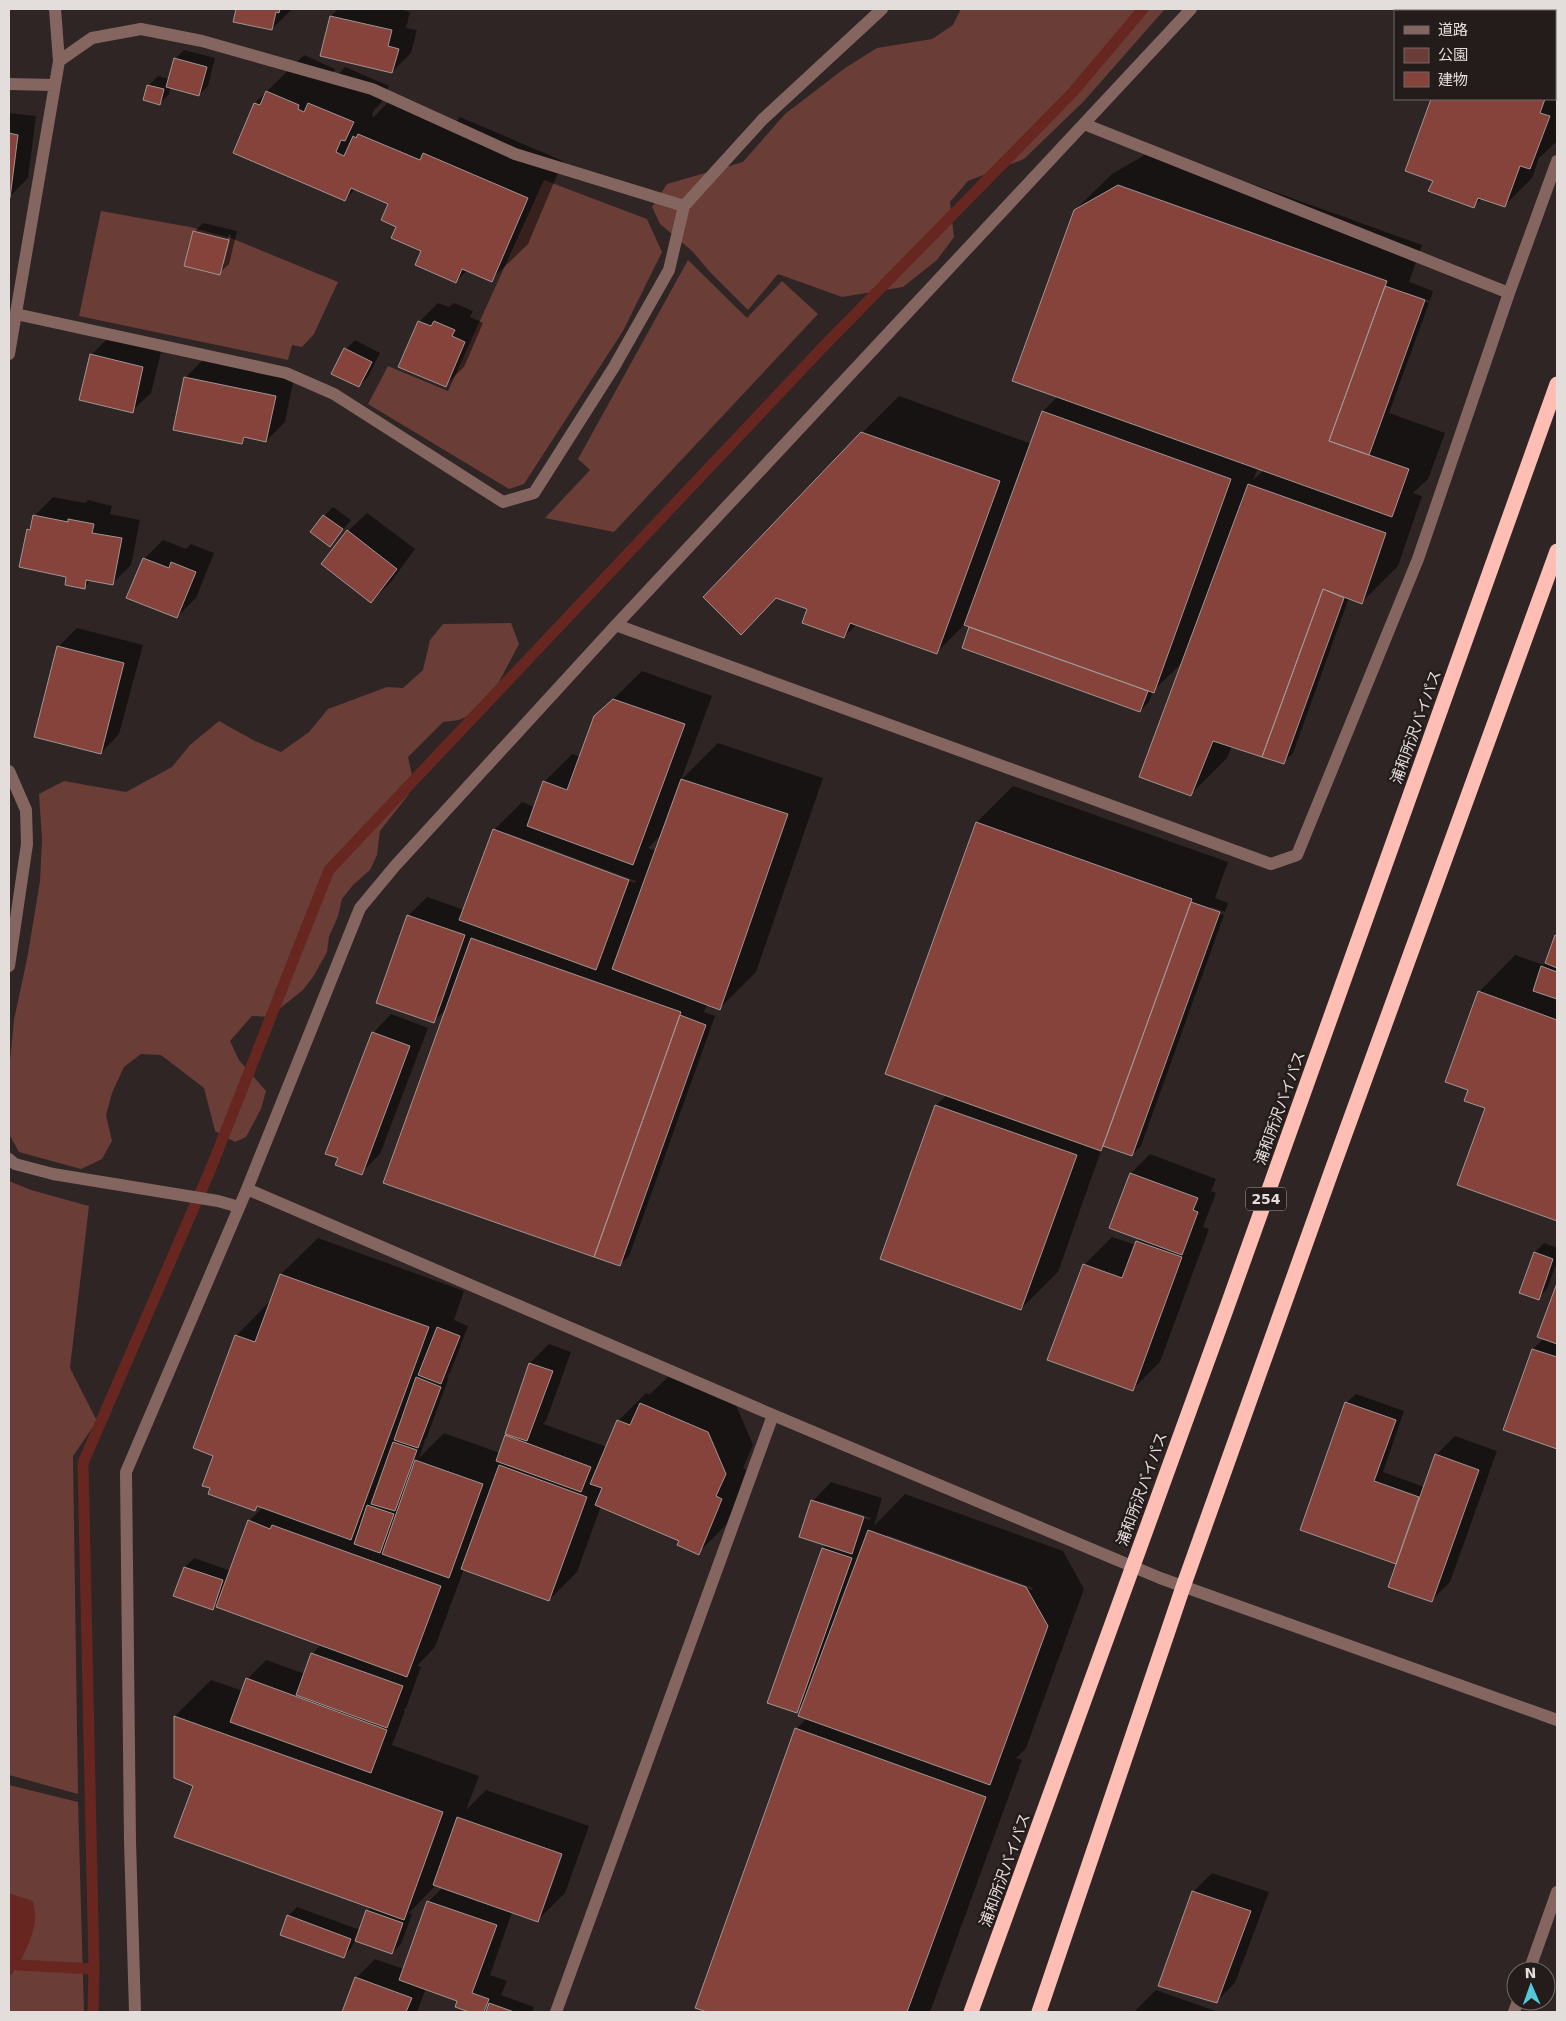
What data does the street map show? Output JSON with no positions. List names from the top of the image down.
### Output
{
  "streets": {
    "highway": ["浦和所沢バイパス", "254"]
  },
  "legend": ["道路", "公園", "建物"],
  "north": "top"
}
